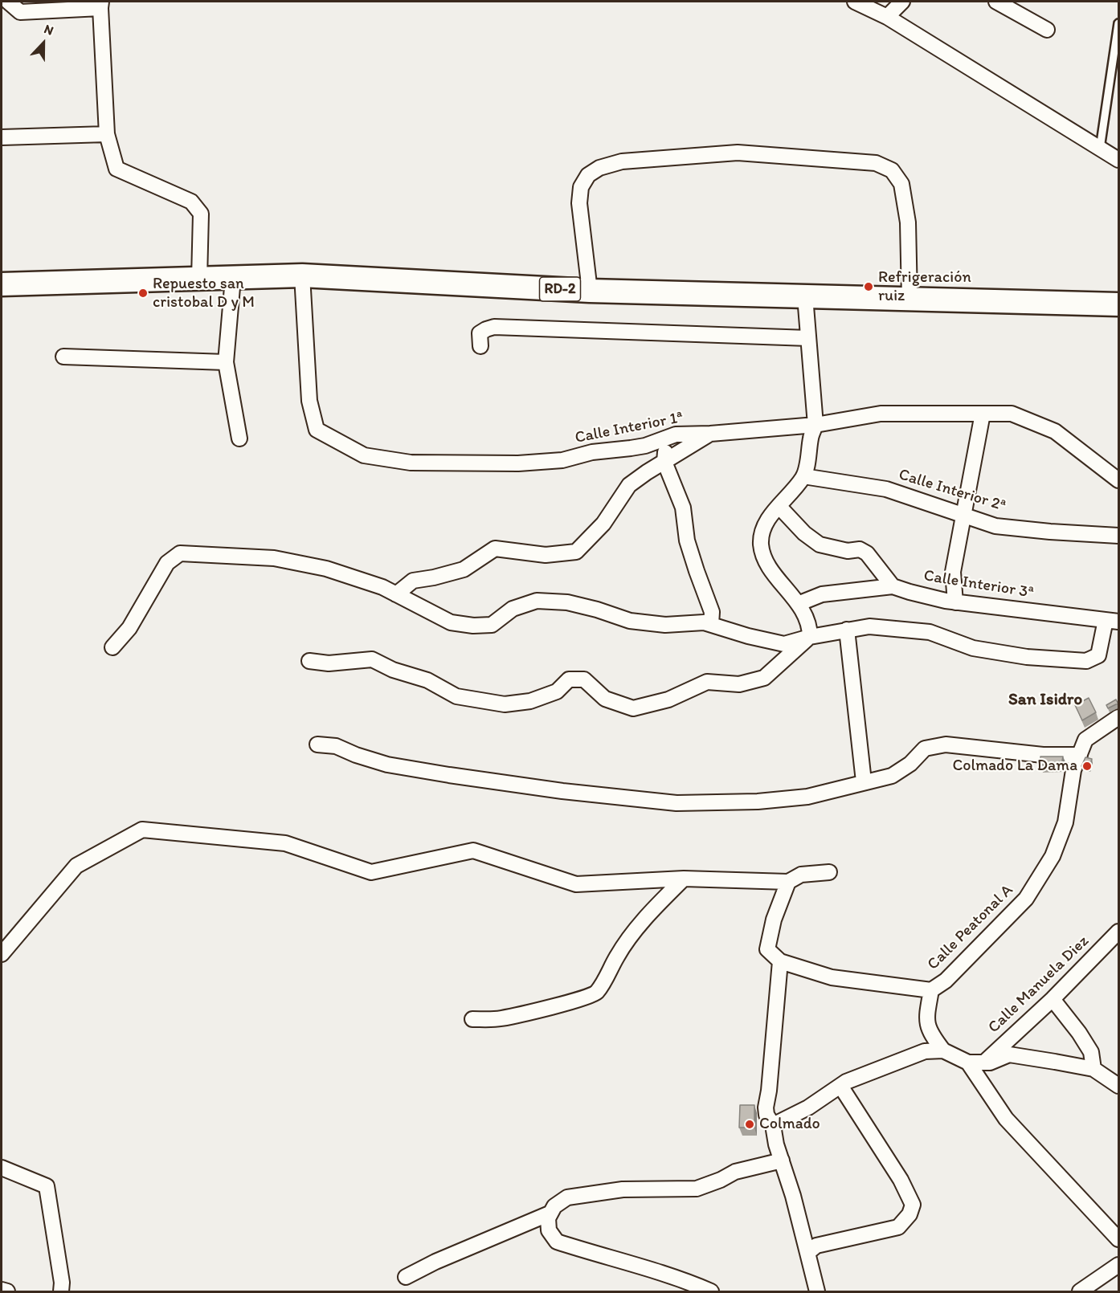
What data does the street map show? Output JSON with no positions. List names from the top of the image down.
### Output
{
  "streets": {
    "main road": ["RD-2"],
    "street": [
      "Calle Interior 1ª",
      "Calle Interior 2ª",
      "Calle Interior 3ª",
      "Calle Peatonal A",
      "Calle Manuela Diez"
    ]
  },
  "crossings": [
    ["RD-2", "Calle Interior 1ª"]
  ],
  "districts": ["San Isidro"],
  "places": [
    "Refrigeración ruiz",
    "Repuesto san cristobal D y M",
    "Colmado La Dama",
    "Colmado"
  ],
  "north": "top"
}
